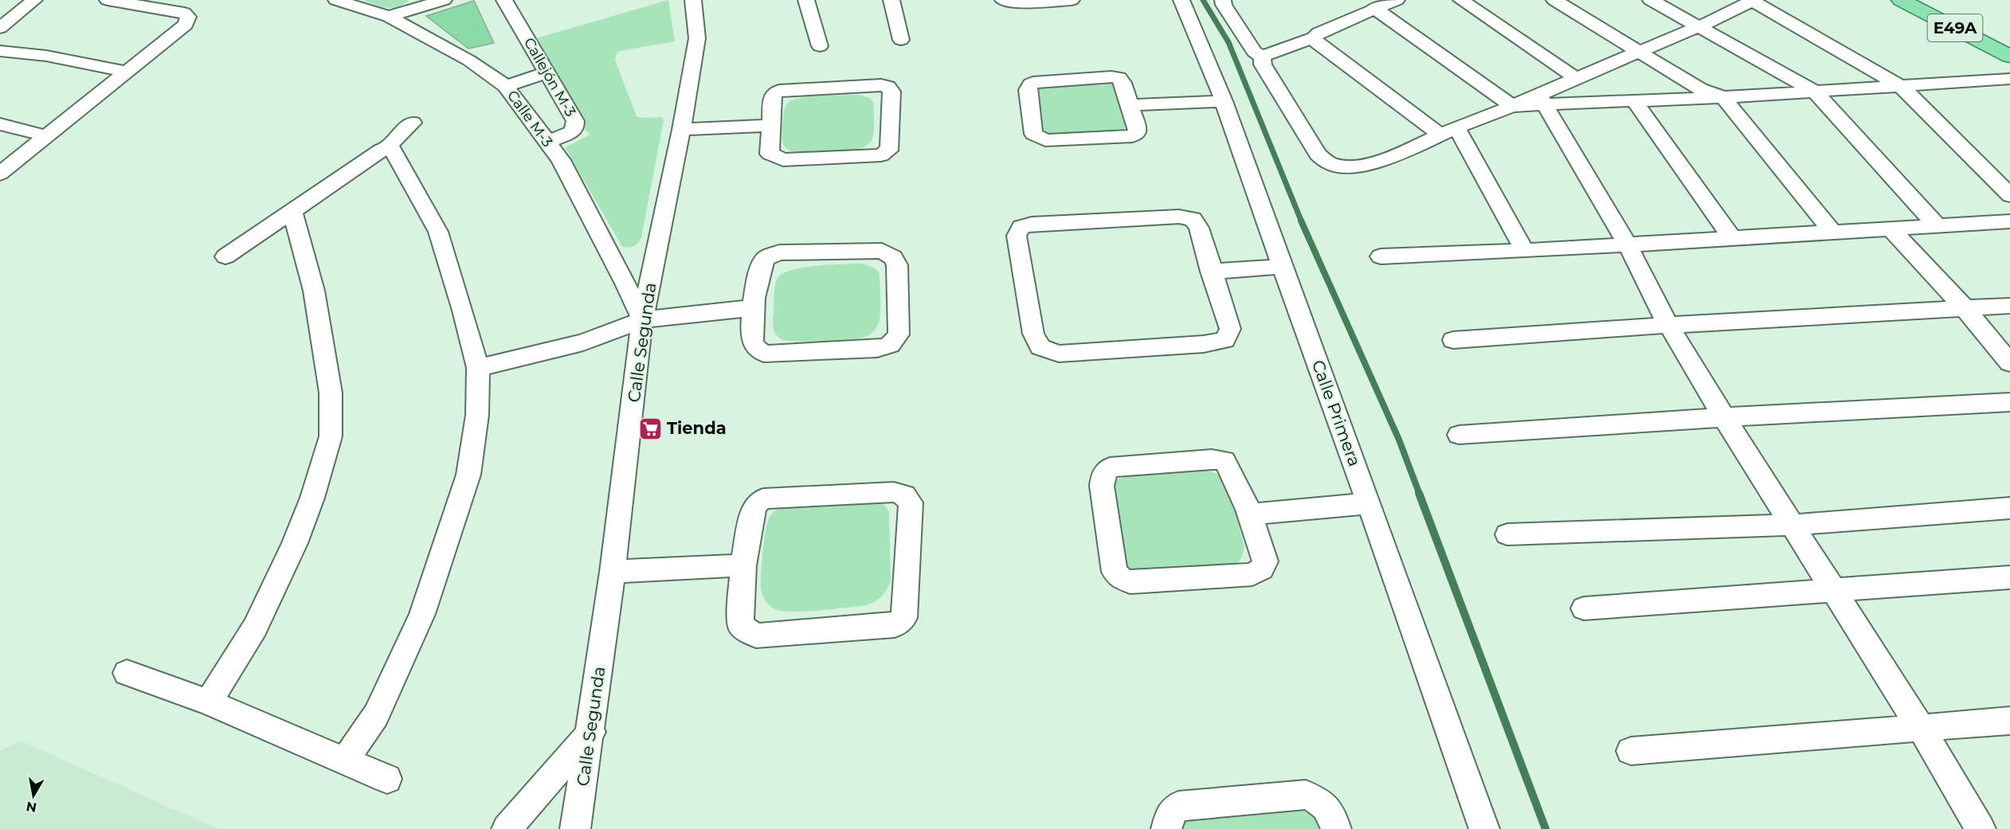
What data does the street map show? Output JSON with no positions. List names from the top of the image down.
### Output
{
  "streets": {
    "main road": ["E49A"],
    "street": [
      "Callejón M-3",
      "Calle M-3",
      "Calle Segunda",
      "Calle Primera"
    ]
  },
  "crossings": [
    ["Callejón M-3", "Calle M-3"],
    ["Calle M-3", "Calle Segunda"]
  ],
  "places": {
    "supermarket": ["Tienda"]
  },
  "north": "bottom"
}
